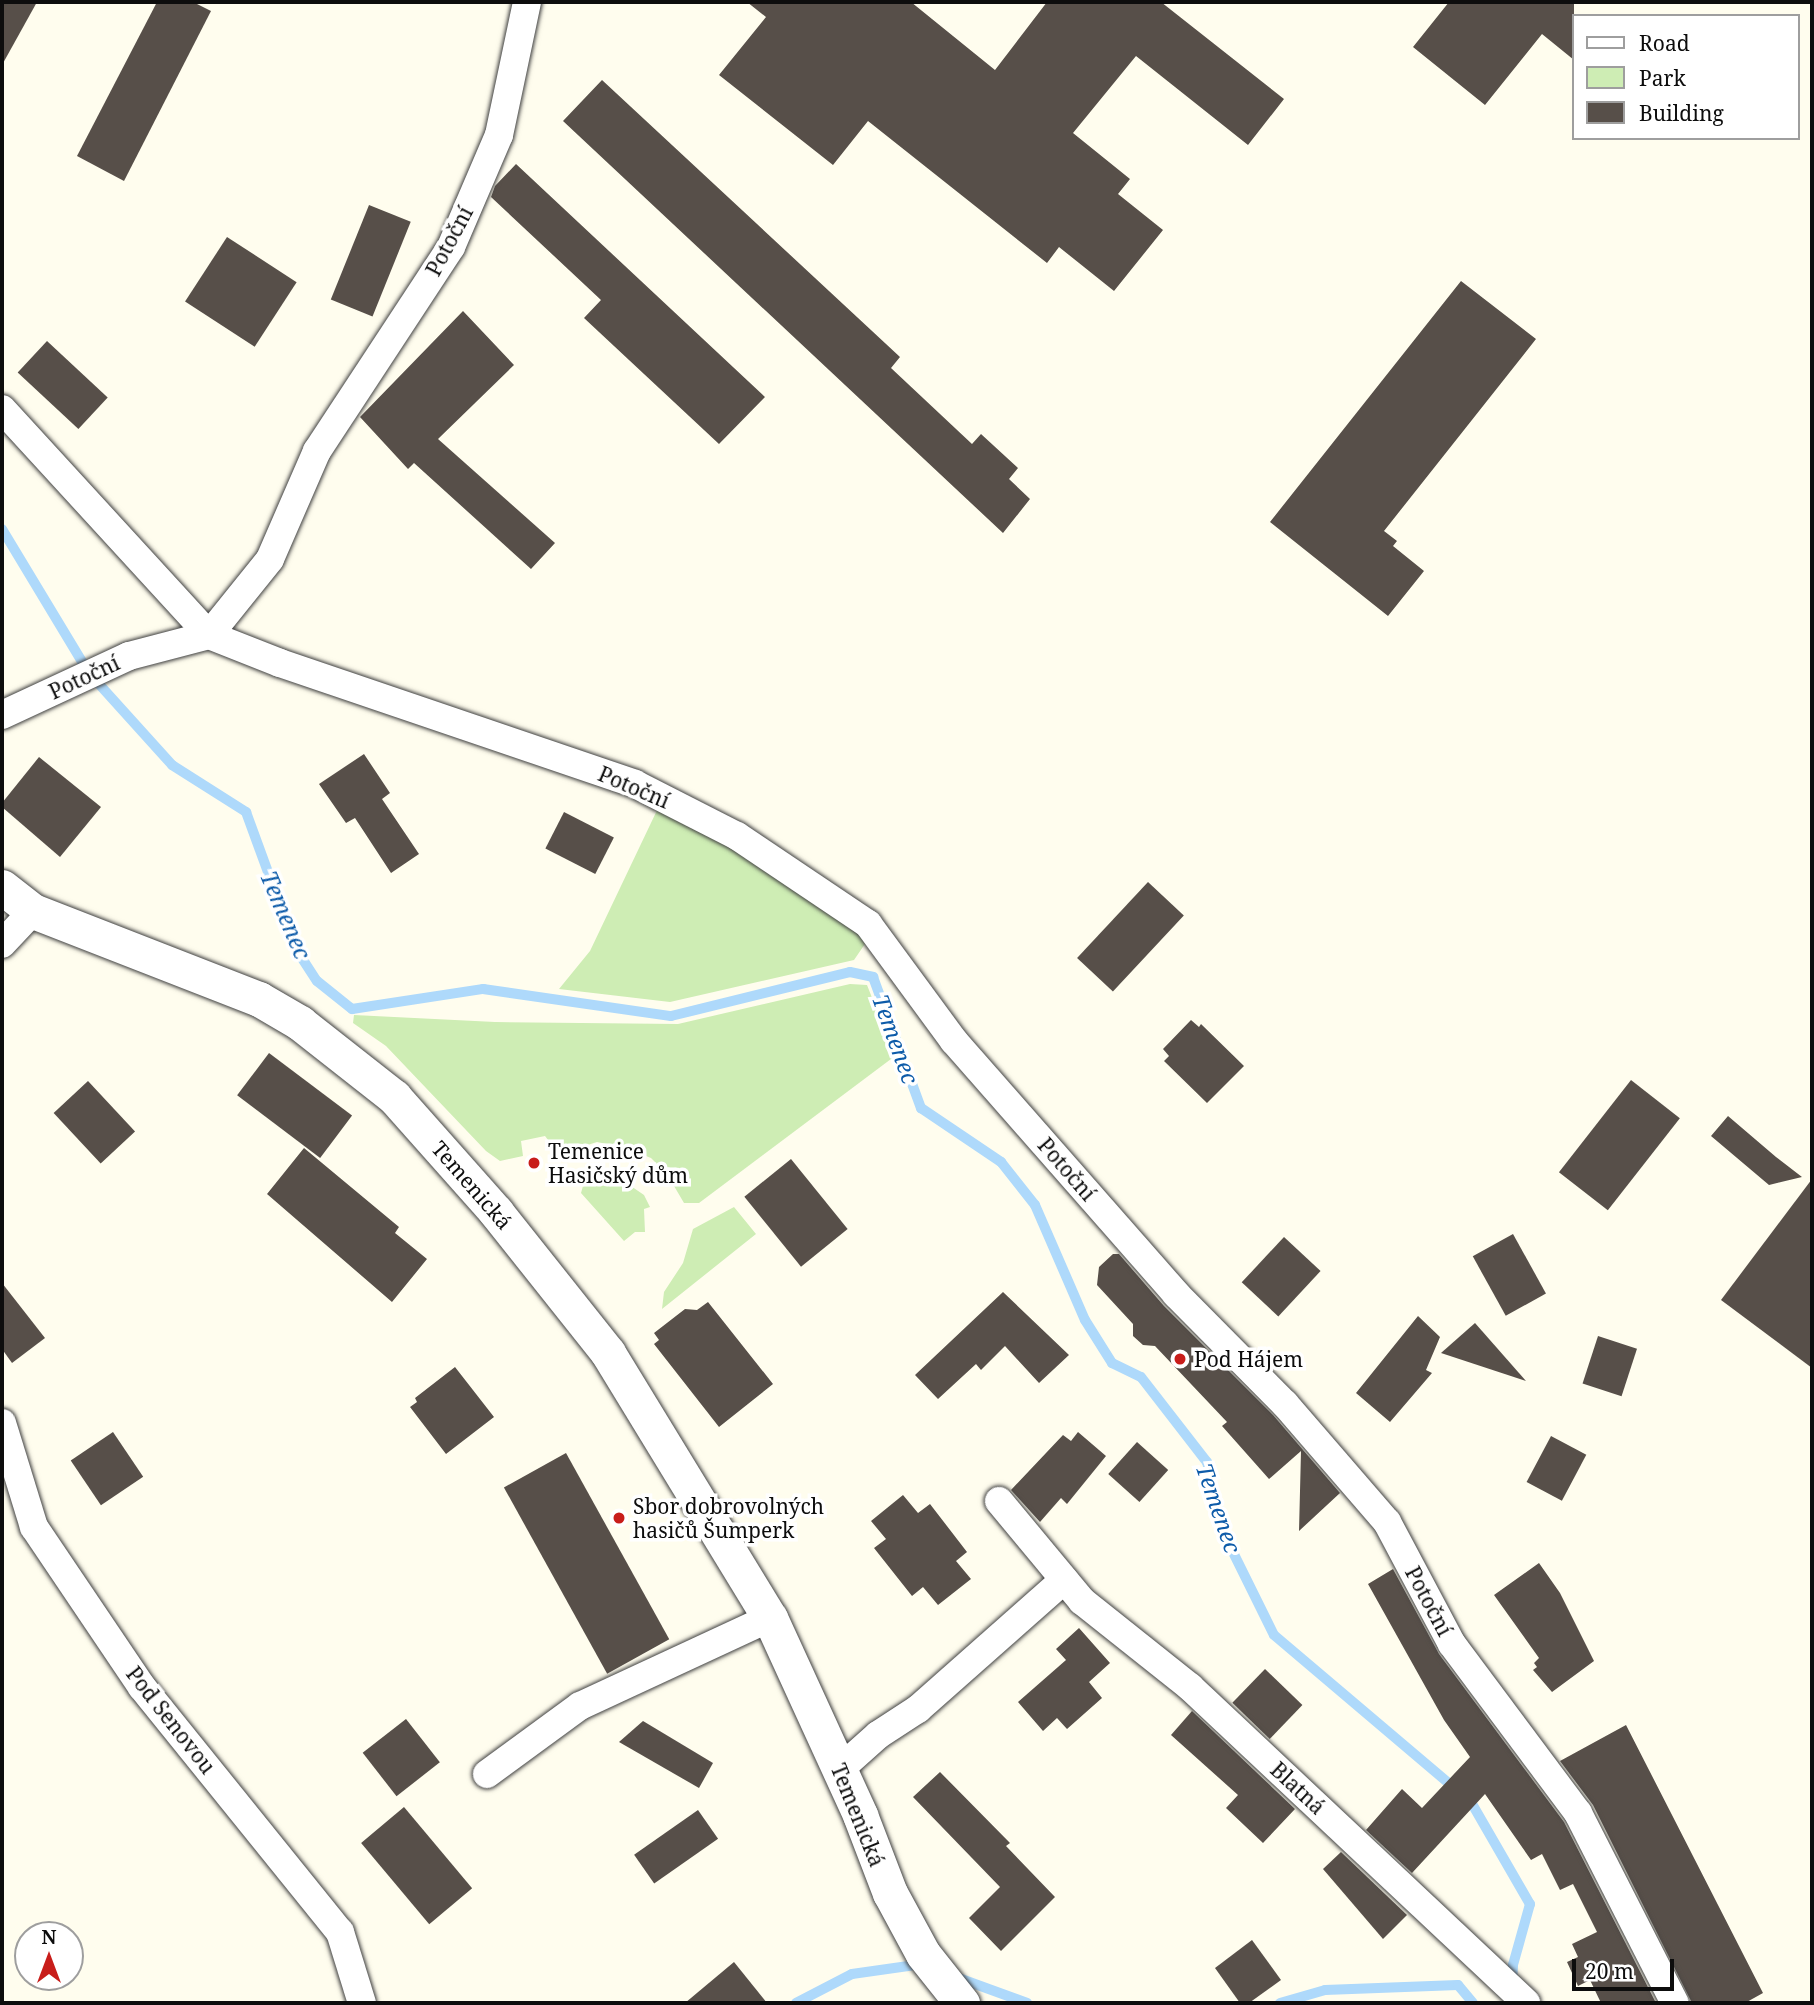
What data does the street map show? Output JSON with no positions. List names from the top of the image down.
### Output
{
  "streets": {
    "street": [
      "Potoční",
      "Temenická",
      "Pod Senovou",
      "Blatná"
    ]
  },
  "water": ["Temenec"],
  "places": ["Temenice Hasičský dům", "Pod Hájem", "Sbor dobrovolných hasičů Šumperk"],
  "legend": ["Road", "Park", "Building"],
  "scale_bar": "20 m",
  "north": "top"
}
